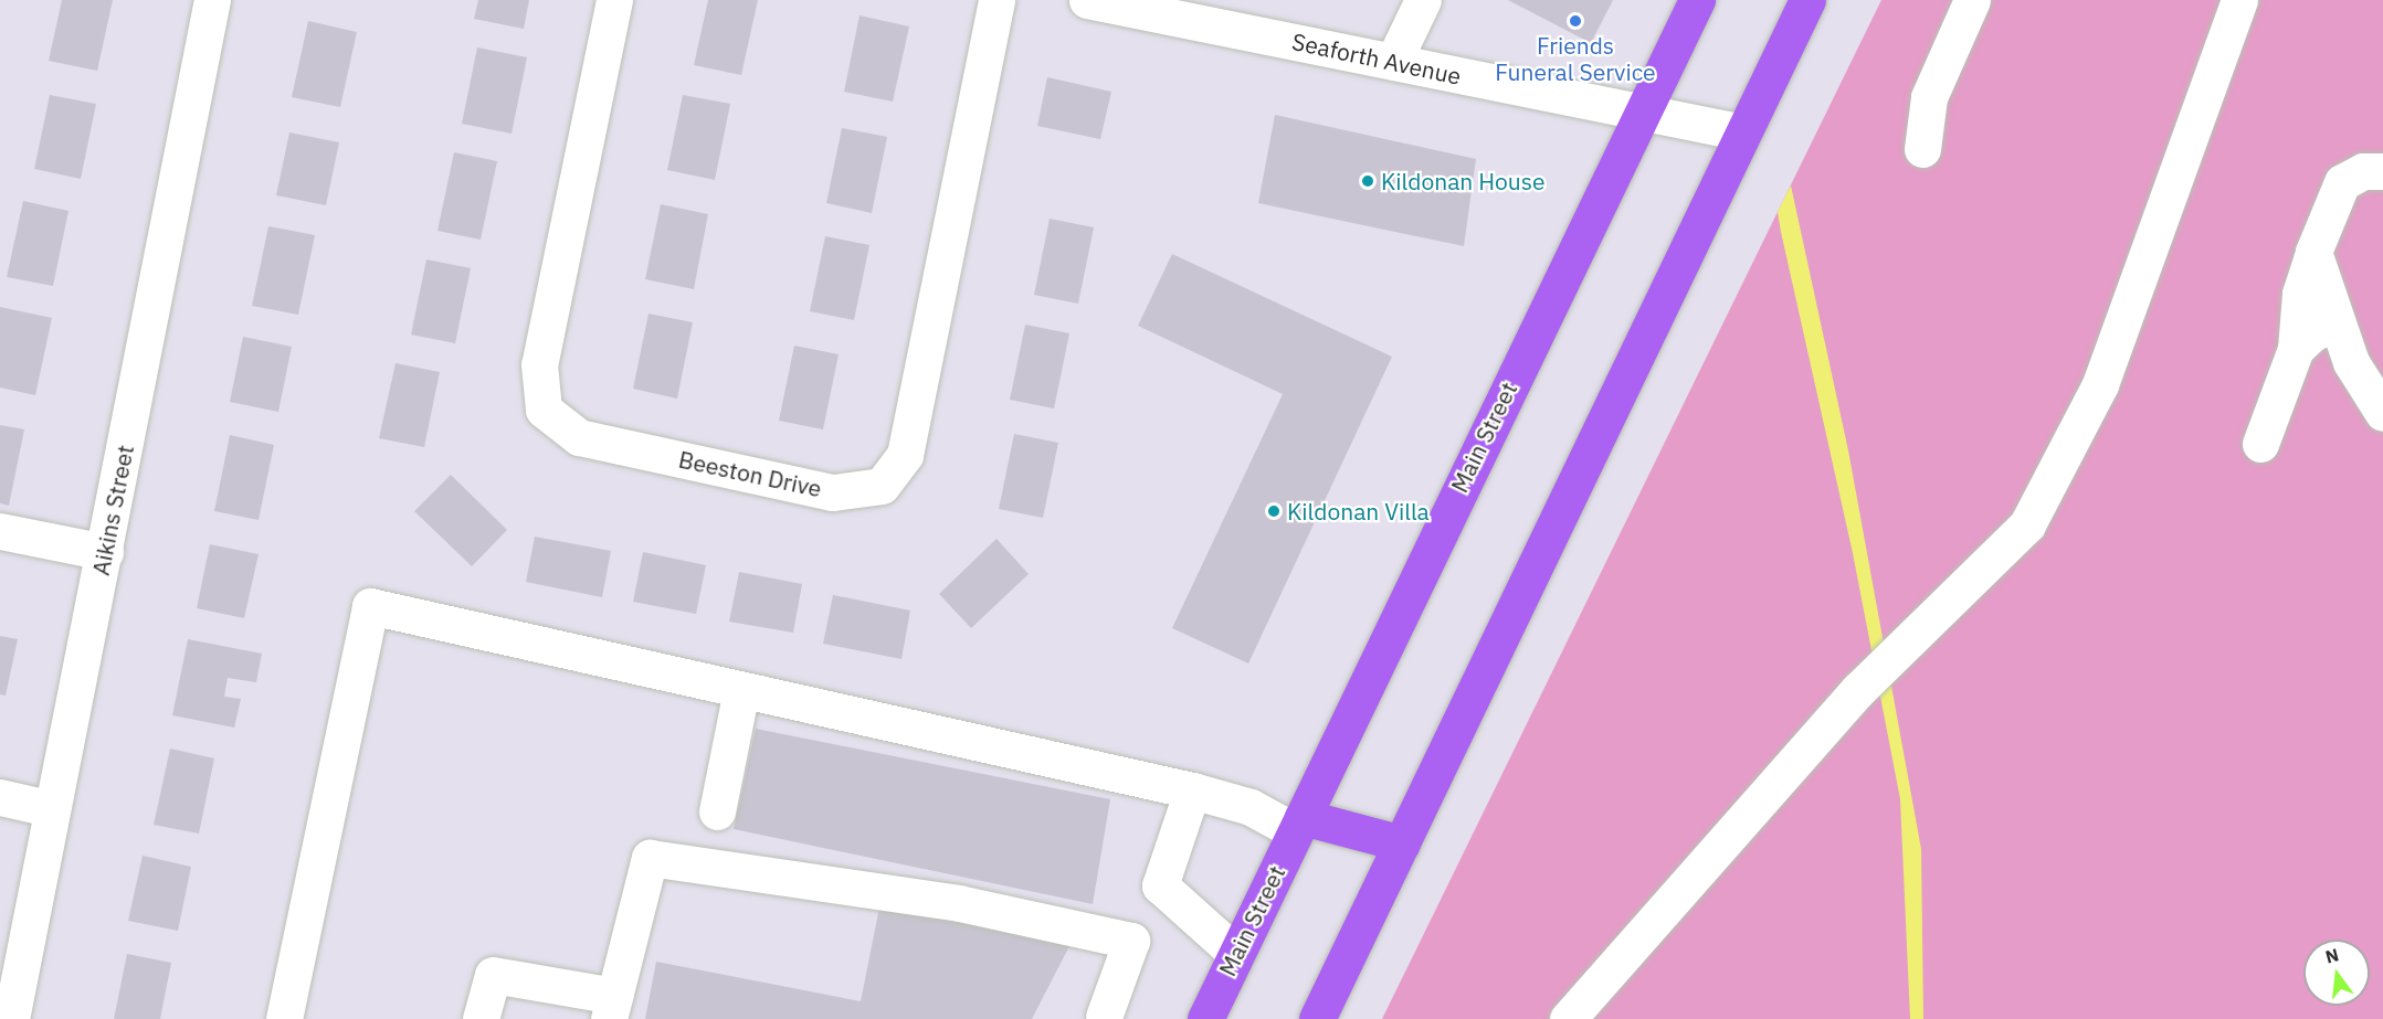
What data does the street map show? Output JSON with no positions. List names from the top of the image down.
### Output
{
  "streets": {
    "main road": ["Main Street"],
    "street": ["Seaforth Avenue", "Beeston Drive", "Aikins Street"]
  },
  "crossings": [
    ["Seaforth Avenue", "Main Street"]
  ],
  "places": ["Friends Funeral Service", "Kildonan House", "Kildonan Villa"],
  "north": "top"
}
